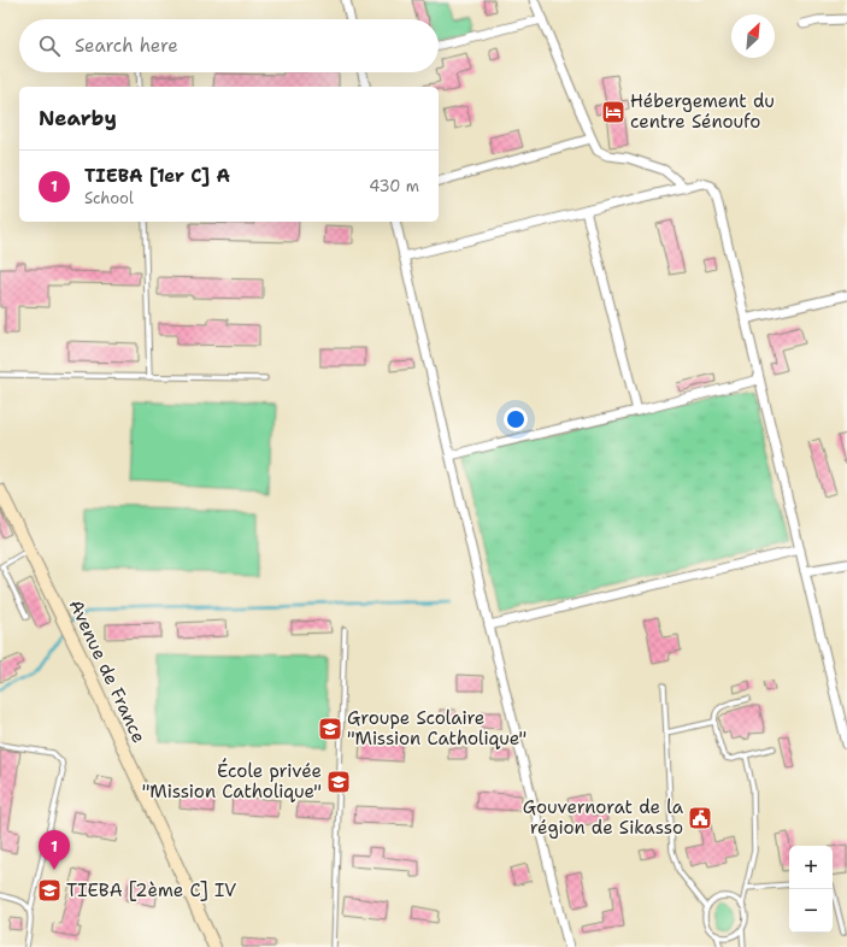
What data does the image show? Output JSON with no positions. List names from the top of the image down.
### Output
{
  "streets": {
    "main road": ["Avenue de France"]
  },
  "places": {
    "hotel": ["Hébergement du centre Sénoufo"],
    "school or university": ["Groupe Scolaire \"Mission Catholique\"", "École privée \"Mission Catholique\"", "TIEBA [2ème C] IV"],
    "public building": ["Gouvernorat de la région de Sikasso"]
  },
  "north": "top right",
  "page": {
    "search": "Search here",
    "heading": "Nearby",
    "list": [
      {
        "mark": "1",
        "name": "TIEBA [1er C] A",
        "note": "School",
        "value": "430 m"
      }
    ],
    "pins": "1",
    "map_buttons": ["+", "−"]
  }
}
